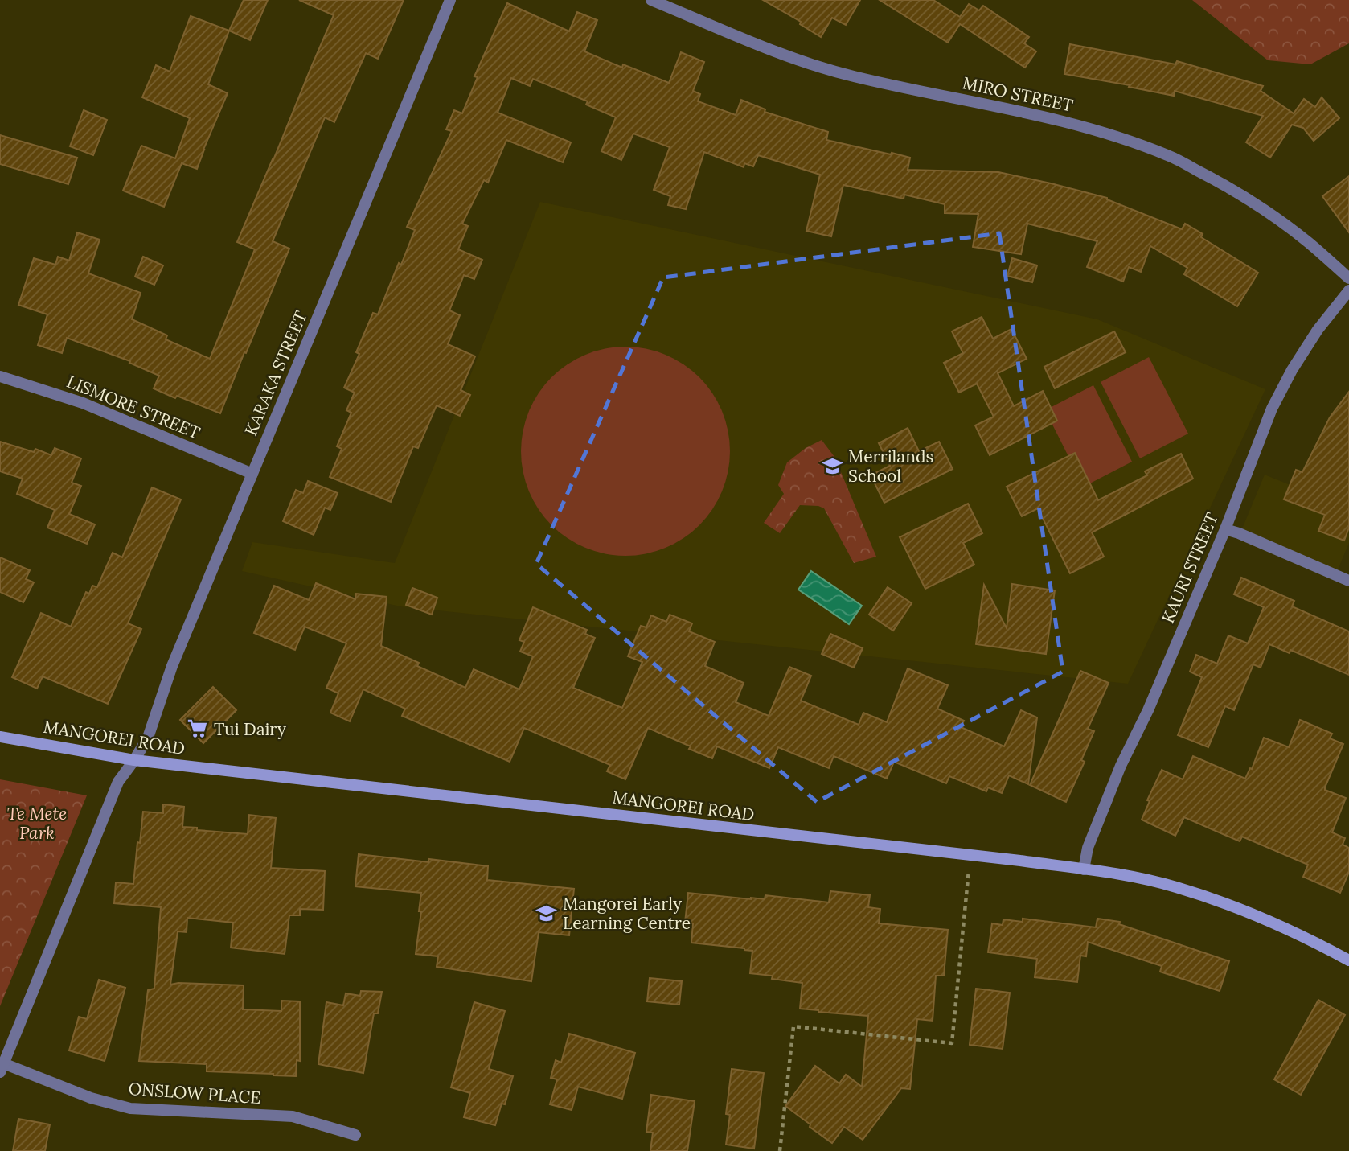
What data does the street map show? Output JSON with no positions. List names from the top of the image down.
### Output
{
  "streets": {
    "main road": ["MANGOREI ROAD"],
    "street": [
      "MIRO STREET",
      "KARAKA STREET",
      "LISMORE STREET",
      "KAURI STREET",
      "ONSLOW PLACE"
    ]
  },
  "crossings": [
    ["KARAKA STREET", "LISMORE STREET"],
    ["KARAKA STREET", "MANGOREI ROAD"],
    ["KARAKA STREET", "ONSLOW PLACE"],
    ["KAURI STREET", "MANGOREI ROAD"]
  ],
  "parks": ["Te Mete Park"],
  "places": {
    "school or university": ["Merrilands School", "Mangorei Early Learning Centre"],
    "supermarket": ["Tui Dairy"]
  }
}
